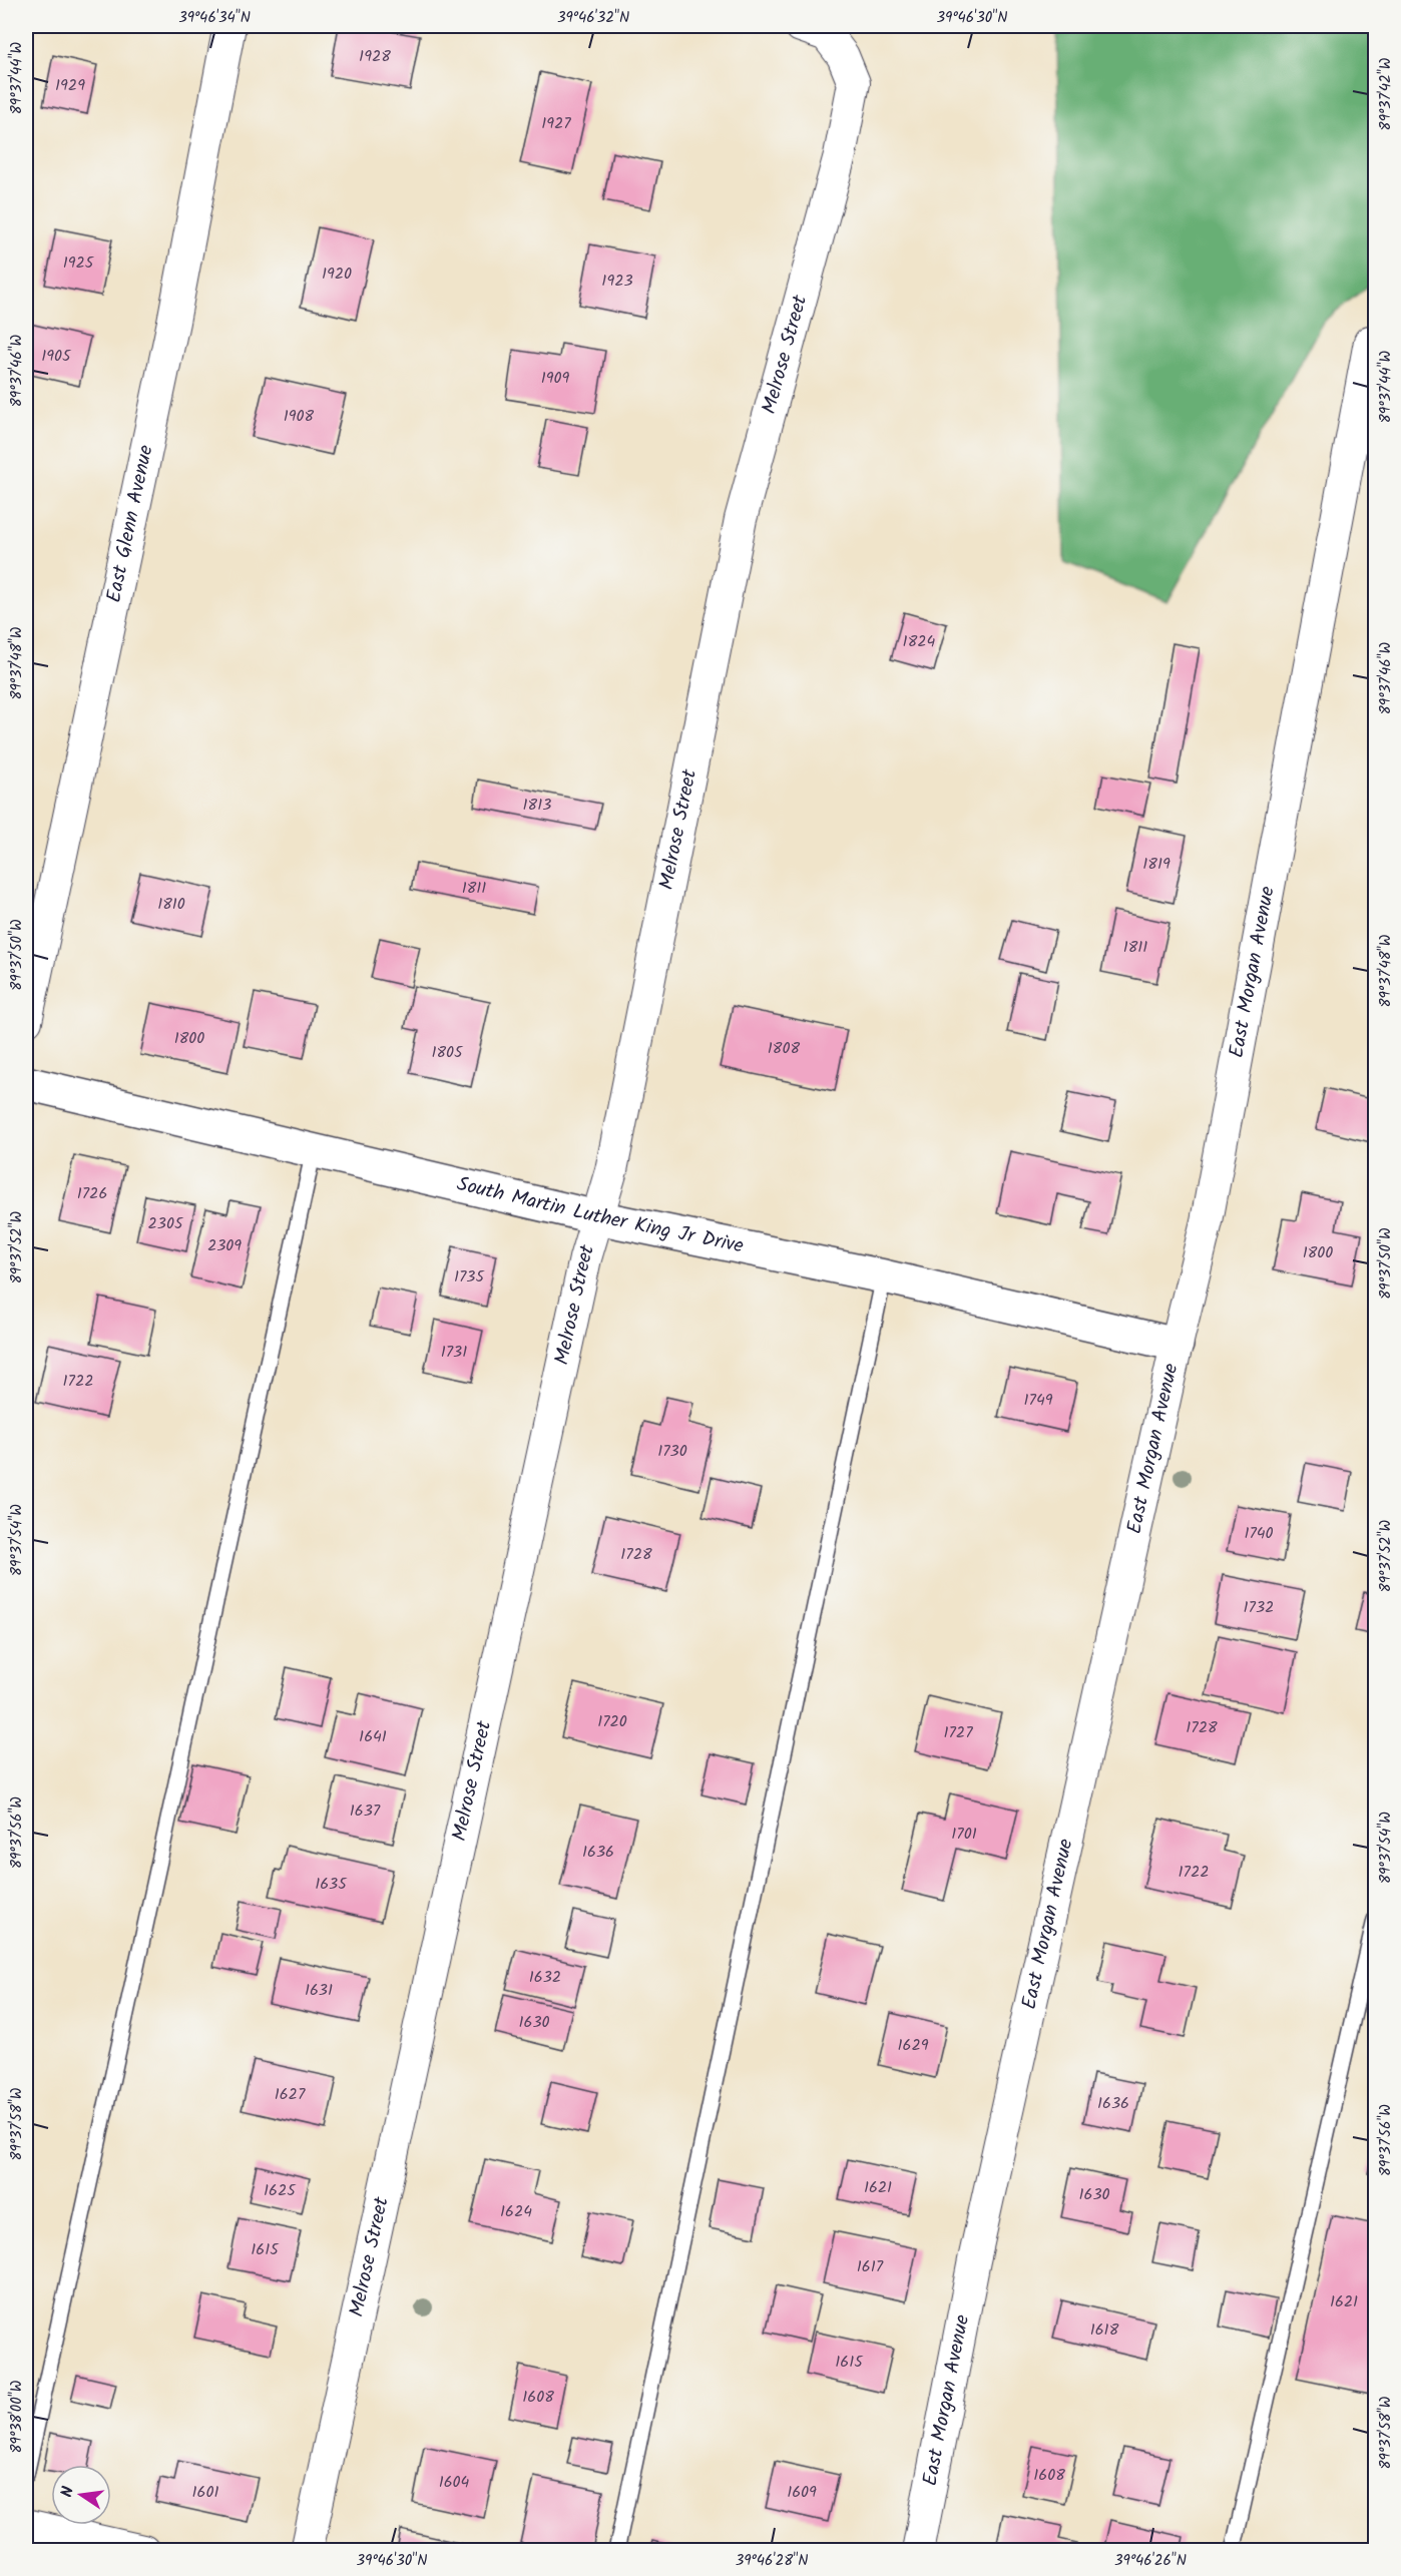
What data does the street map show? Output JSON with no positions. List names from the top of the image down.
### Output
{
  "streets": {
    "street": [
      "Melrose Street",
      "East Glenn Avenue",
      "East Morgan Avenue",
      "South Martin Luther King Jr Drive"
    ]
  },
  "crossings": [
    ["Melrose Street", "South Martin Luther King Jr Drive"],
    ["East Morgan Avenue", "South Martin Luther King Jr Drive"]
  ],
  "house_numbers": [
    "1928",
    "1929",
    "1927",
    "1925",
    "1920",
    "1923",
    "1905",
    "1909",
    "1908",
    "1824",
    "1813",
    "1819",
    "1811",
    "1810",
    "1811",
    "1800",
    "1808",
    "1805",
    "1726",
    "2305",
    "2309",
    "1800",
    "1735",
    "1731",
    "1722",
    "1749",
    "1730",
    "1740",
    "1728",
    "1732",
    "1720",
    "1728",
    "1727",
    "1641",
    "1637",
    "1701",
    "1636",
    "1722",
    "1635",
    "1632",
    "1631",
    "1630",
    "1629",
    "1627",
    "1636",
    "1621",
    "1625",
    "1630",
    "1624",
    "1615",
    "1617",
    "1621",
    "1618",
    "1615",
    "1608",
    "1608",
    "1604",
    "1601",
    "1609"
  ],
  "north": "left",
  "coordinates": [
    "39°46'34\"N",
    "39°46'32\"N",
    "39°46'30\"N",
    "89°37'44\"W",
    "89°37'42\"W",
    "89°37'46\"W",
    "89°37'48\"W",
    "89°37'50\"W",
    "89°37'52\"W",
    "89°37'54\"W",
    "89°37'56\"W",
    "89°37'58\"W",
    "89°38'00\"W",
    "39°46'28\"N",
    "39°46'26\"N"
  ]
}
